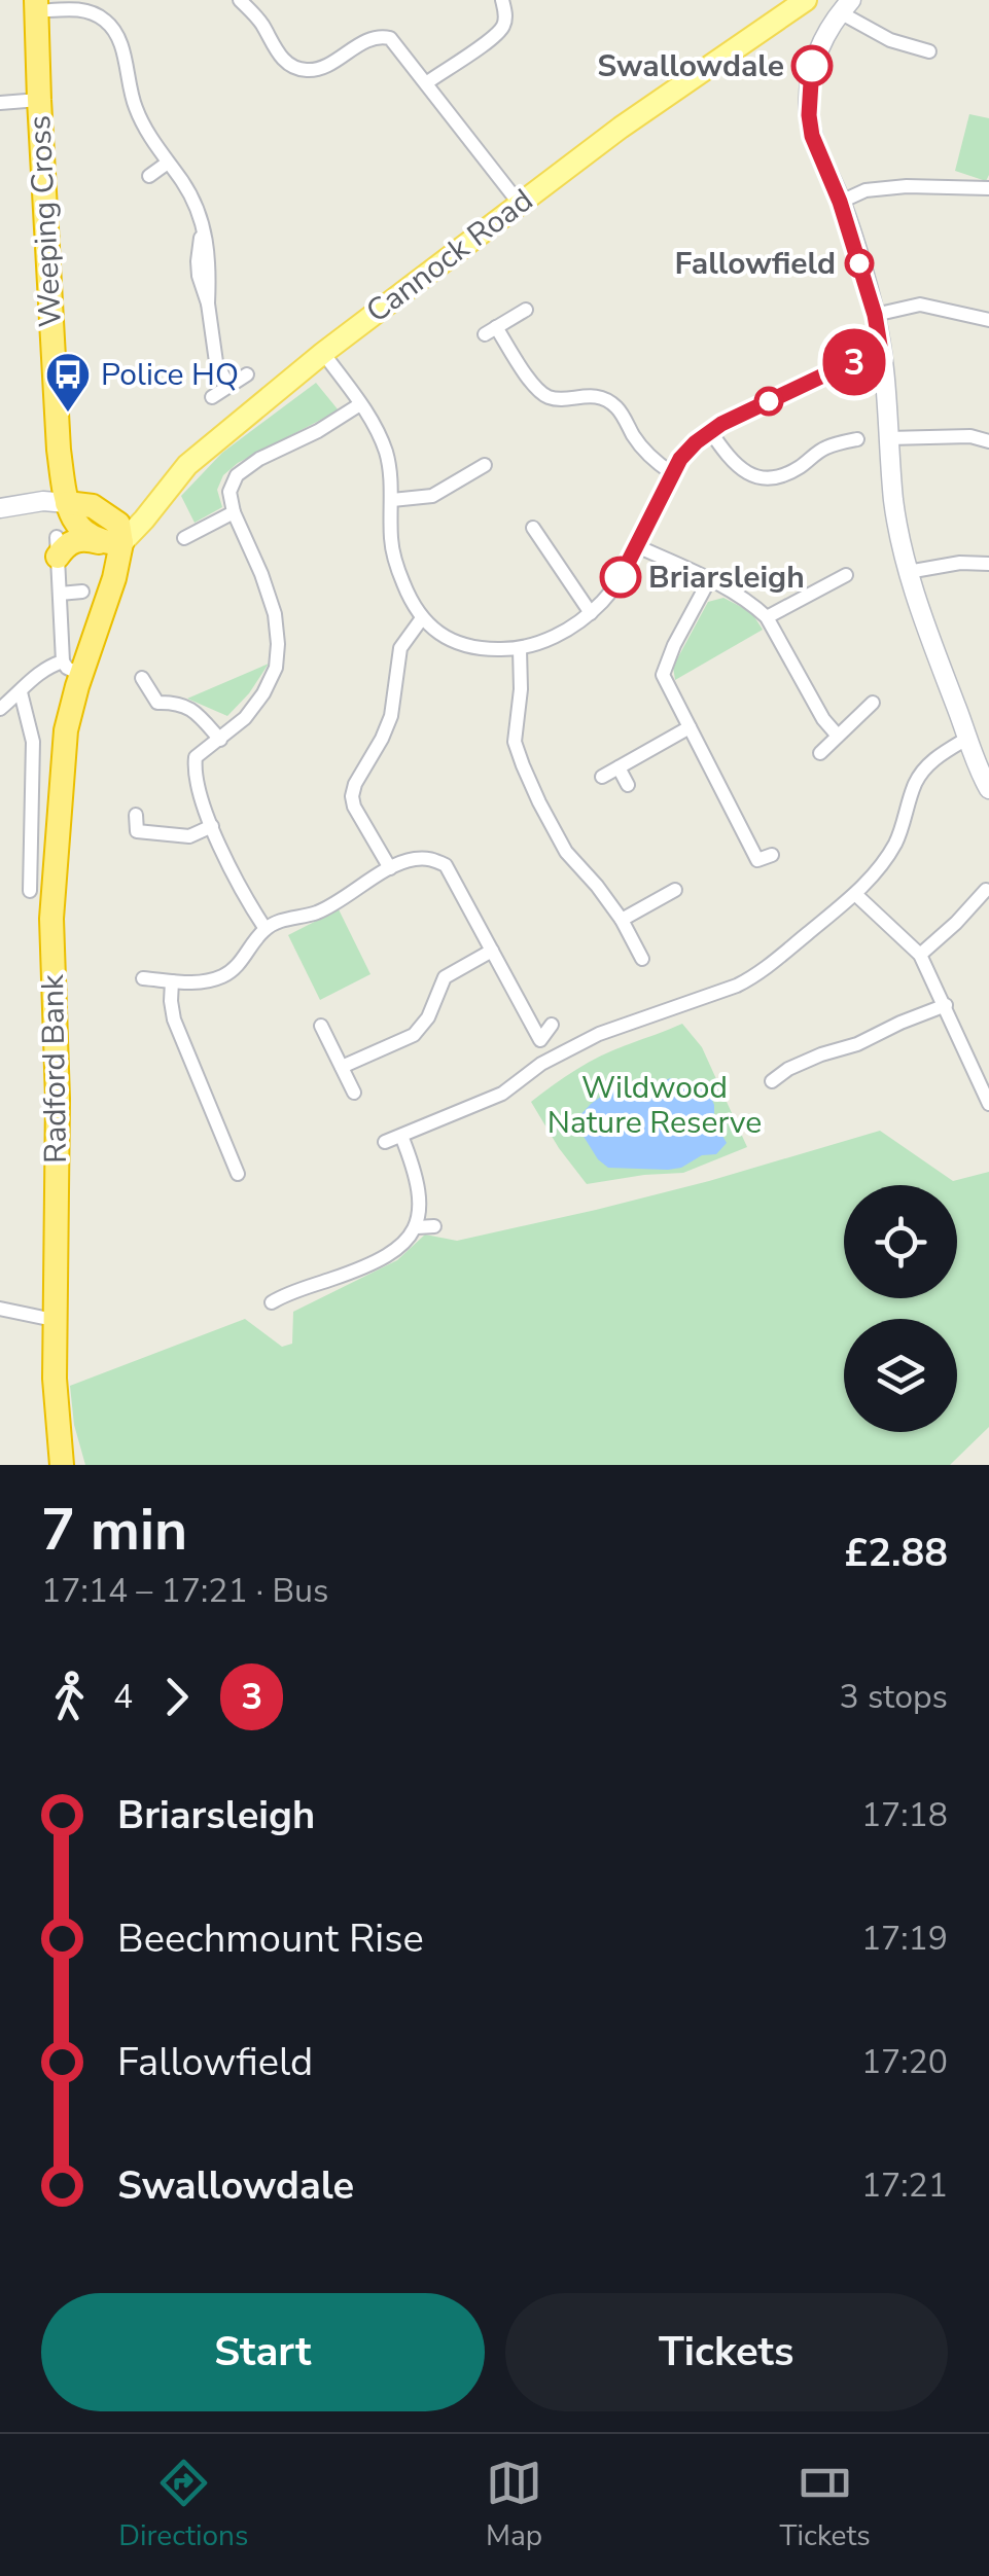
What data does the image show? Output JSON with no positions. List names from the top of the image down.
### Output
{
  "streets": {
    "highway": ["Weeping Cross", "Radford Bank"],
    "main road": ["Cannock Road"]
  },
  "crossings": [
    ["Cannock Road", "Radford Bank"]
  ],
  "parks": ["Wildwood Nature Reserve"],
  "places": {
    "other": ["Swallowdale", "Fallowfield", "Briarsleigh"],
    "bus stop": ["Police HQ"]
  },
  "lines": ["bus line 3"],
  "page": {
    "on_map": "3",
    "heading": ["7 min", "17:14 – 17:21 · Bus", "£2.88"],
    "legs": ["4", "3", "3 stops"],
    "list": [
      {
        "name": "Briarsleigh",
        "value": "17:18"
      },
      {
        "name": "Beechmount Rise",
        "value": "17:19"
      },
      {
        "name": "Fallowfield",
        "value": "17:20"
      },
      {
        "name": "Swallowdale",
        "value": "17:21"
      }
    ],
    "buttons": ["Start", "Tickets"],
    "tabs": ["Directions", "Map", "Tickets"]
  }
}
